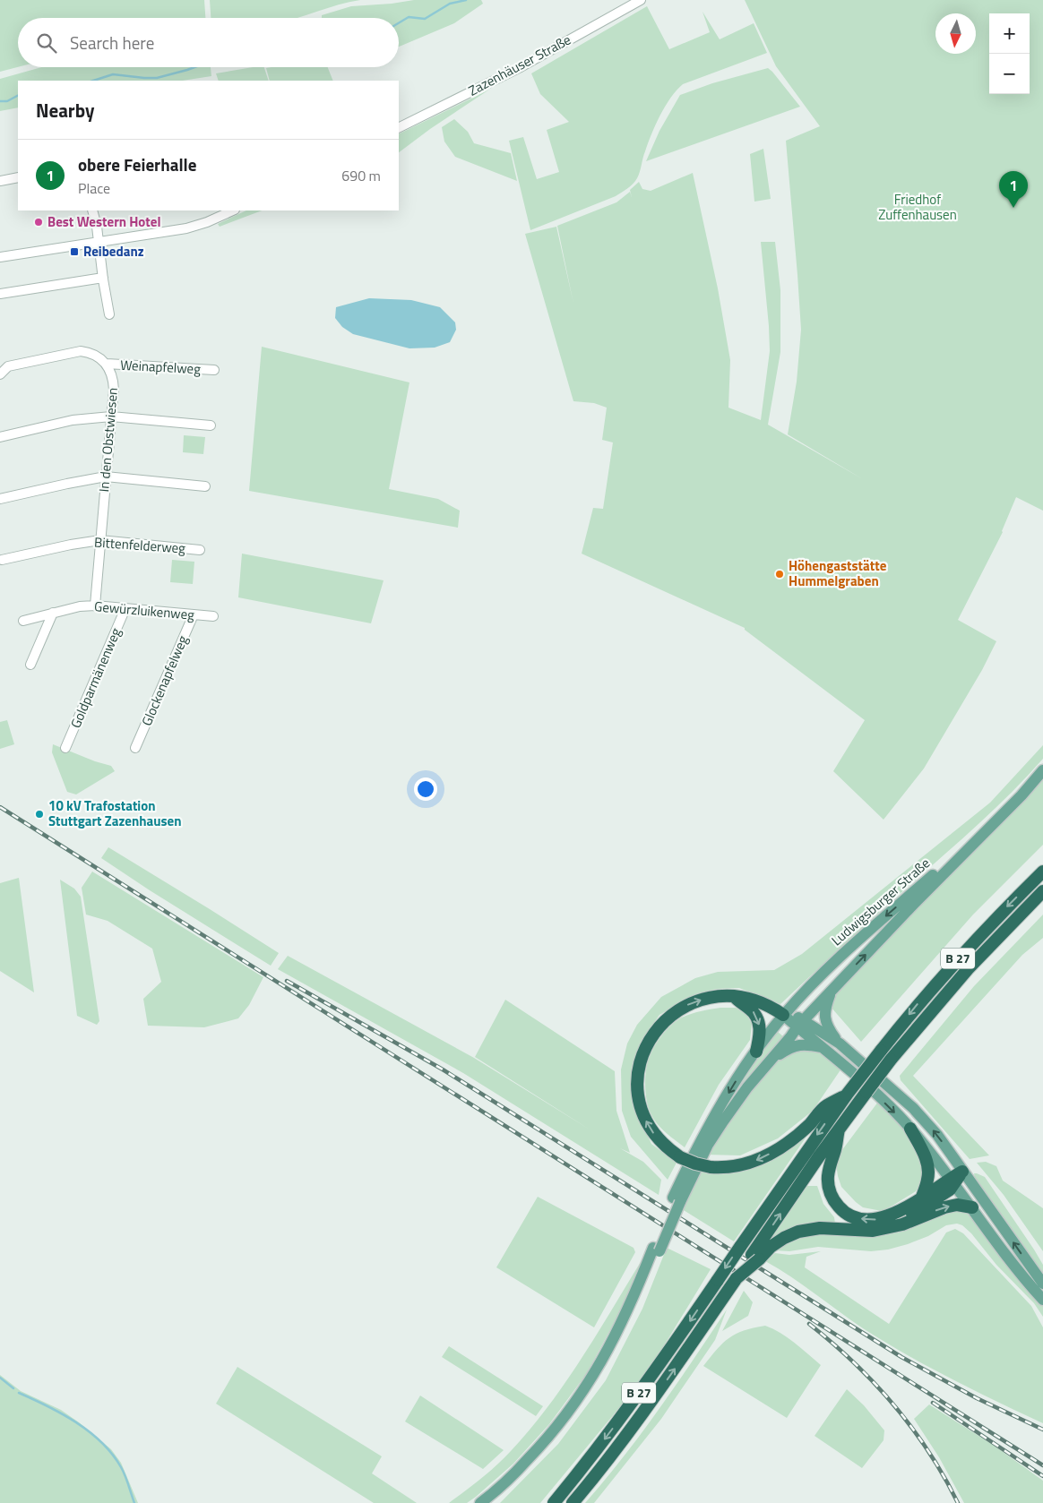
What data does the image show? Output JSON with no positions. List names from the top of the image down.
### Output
{
  "streets": {
    "highway": ["B 27"],
    "main road": ["Ludwigsburger Straße"],
    "street": [
      "Zazenhäuser Straße",
      "Weinapfelweg",
      "In den Obstwiesen",
      "Bittenfelderweg",
      "Gewürzluikenweg",
      "Goldparmänenweg",
      "Glockenapfelweg"
    ]
  },
  "crossings": [
    ["Weinapfelweg", "In den Obstwiesen"],
    ["In den Obstwiesen", "Bittenfelderweg"],
    ["In den Obstwiesen", "Gewürzluikenweg"],
    ["Gewürzluikenweg", "Goldparmänenweg"],
    ["Gewürzluikenweg", "Glockenapfelweg"],
    ["Ludwigsburger Straße", "B 27"]
  ],
  "parks": ["Friedhof Zuffenhausen"],
  "places": {
    "other": ["Best Western Hotel", "Höhengaststätte Hummelgraben", "10 kV Trafostation Stuttgart Zazenhausen"],
    "transit": ["Reibedanz"]
  },
  "north": "bottom",
  "page": {
    "map_buttons": ["+", "−"],
    "search": "Search here",
    "heading": "Nearby",
    "list": [
      {
        "mark": "1",
        "name": "obere Feierhalle",
        "note": "Place",
        "value": "690 m"
      }
    ],
    "pins": "1"
  }
}
